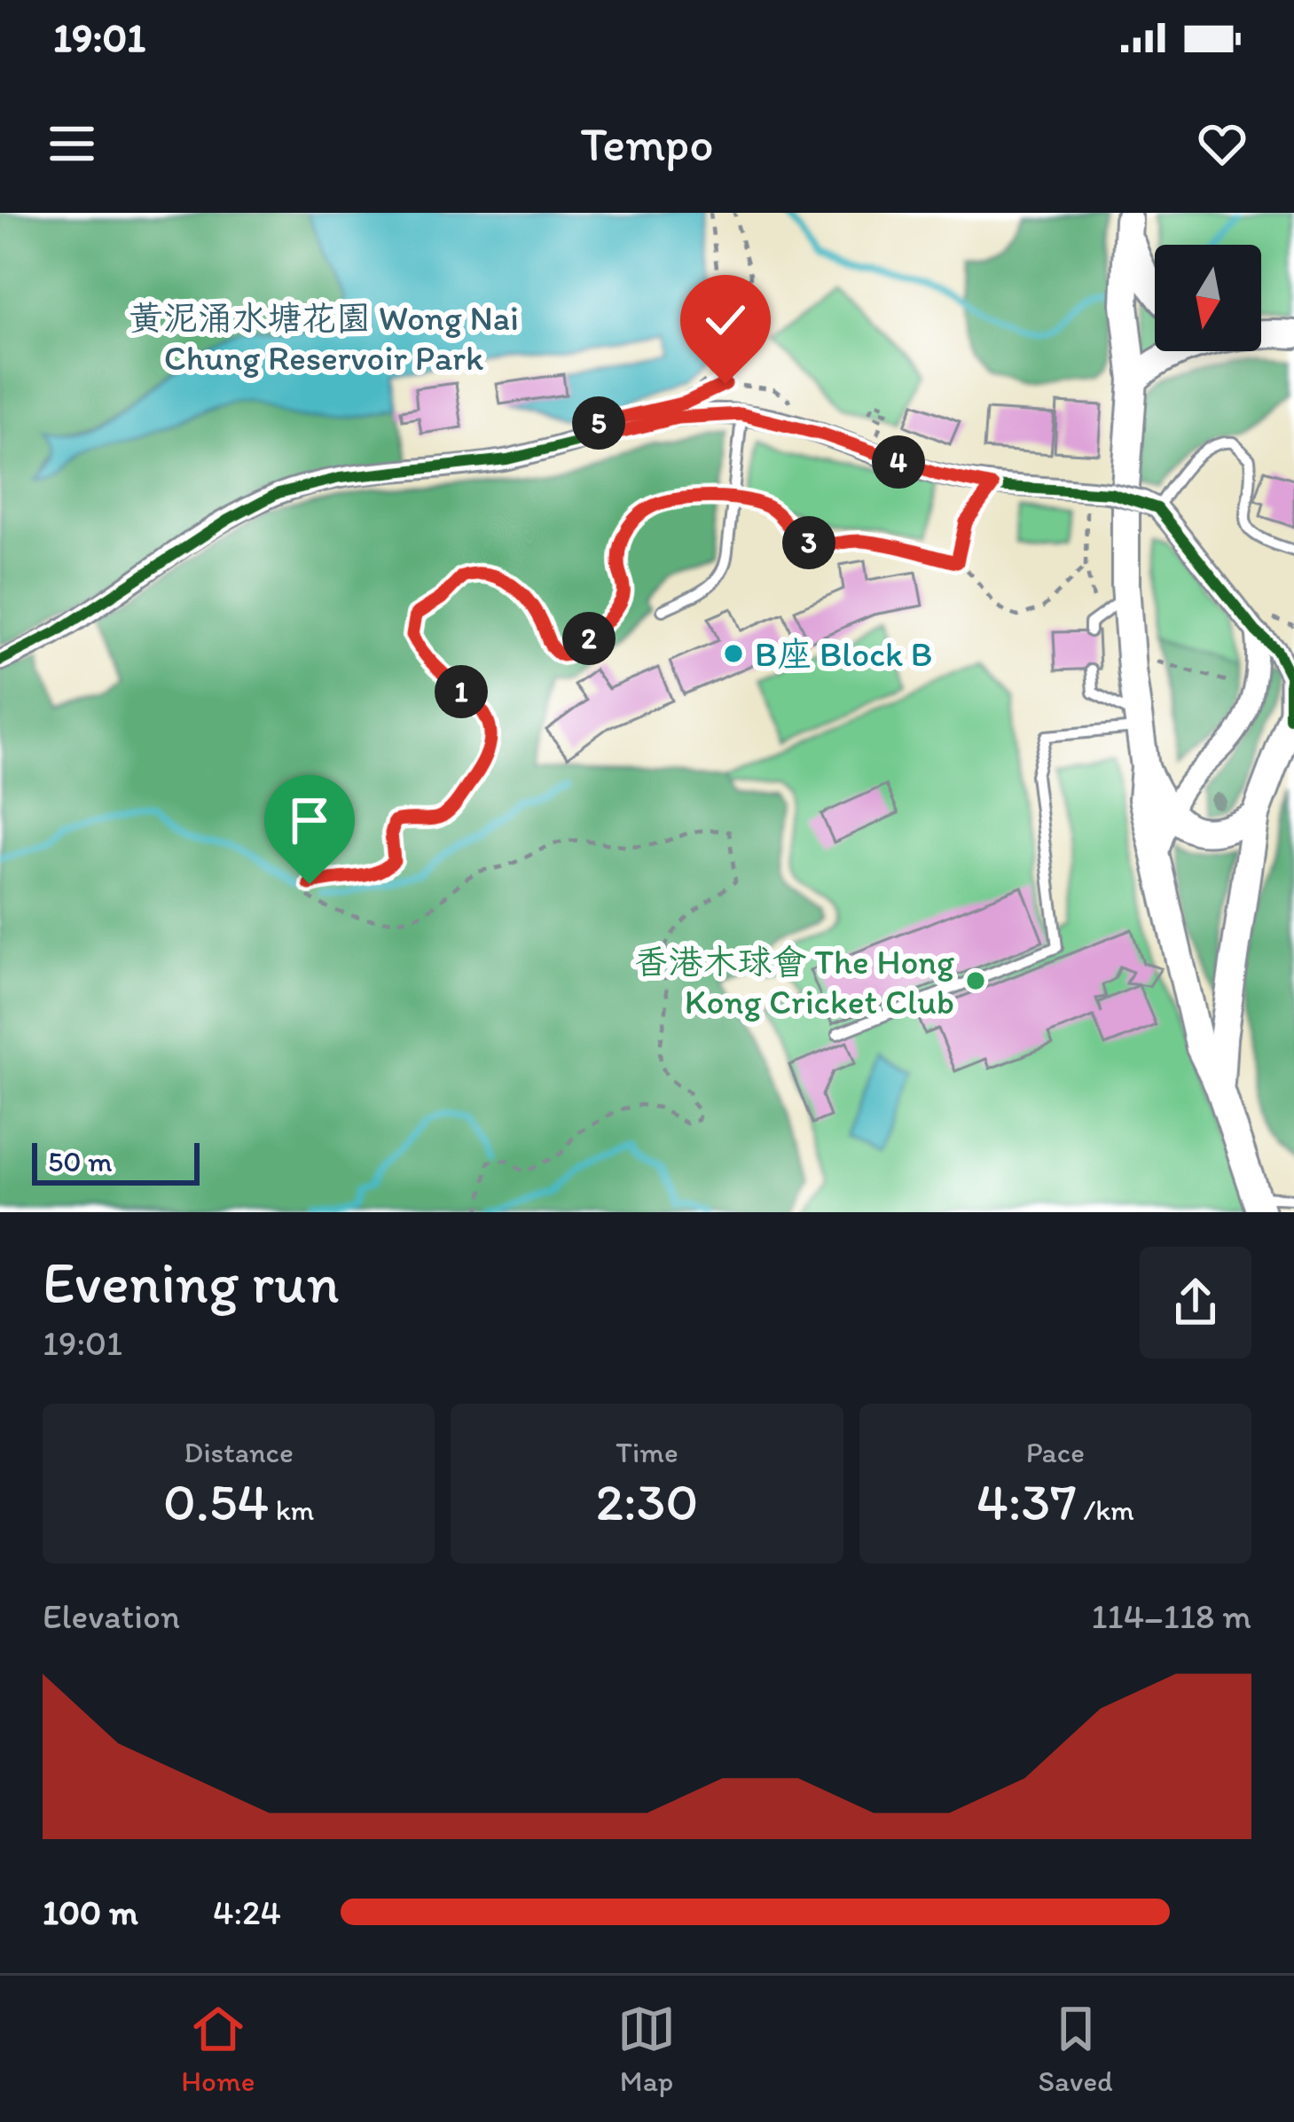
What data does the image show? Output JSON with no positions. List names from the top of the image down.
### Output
{
  "parks": ["黃泥涌水塘花園 Wong Nai Chung Reservoir Park"],
  "places": ["B座 Block B", "香港木球會 The Hong Kong Cricket Club"],
  "scale_bar": "50 m",
  "north": "bottom",
  "page": {
    "status": "19:01",
    "header": "Tempo",
    "pins": [
      "5",
      "4",
      "3",
      "2",
      "1"
    ],
    "scale": "50 m",
    "heading": ["Evening run", "19:01"],
    "stats": [
      ["Distance", "0.54 km"],
      ["Time", "2:30"],
      ["Pace", "4:37 /km"]
    ],
    "chart": ["Elevation", "114–118 m"],
    "list": [
      {
        "name": "100 m",
        "note": "4:24"
      }
    ],
    "tabs": ["Home", "Map", "Saved"]
  }
}
